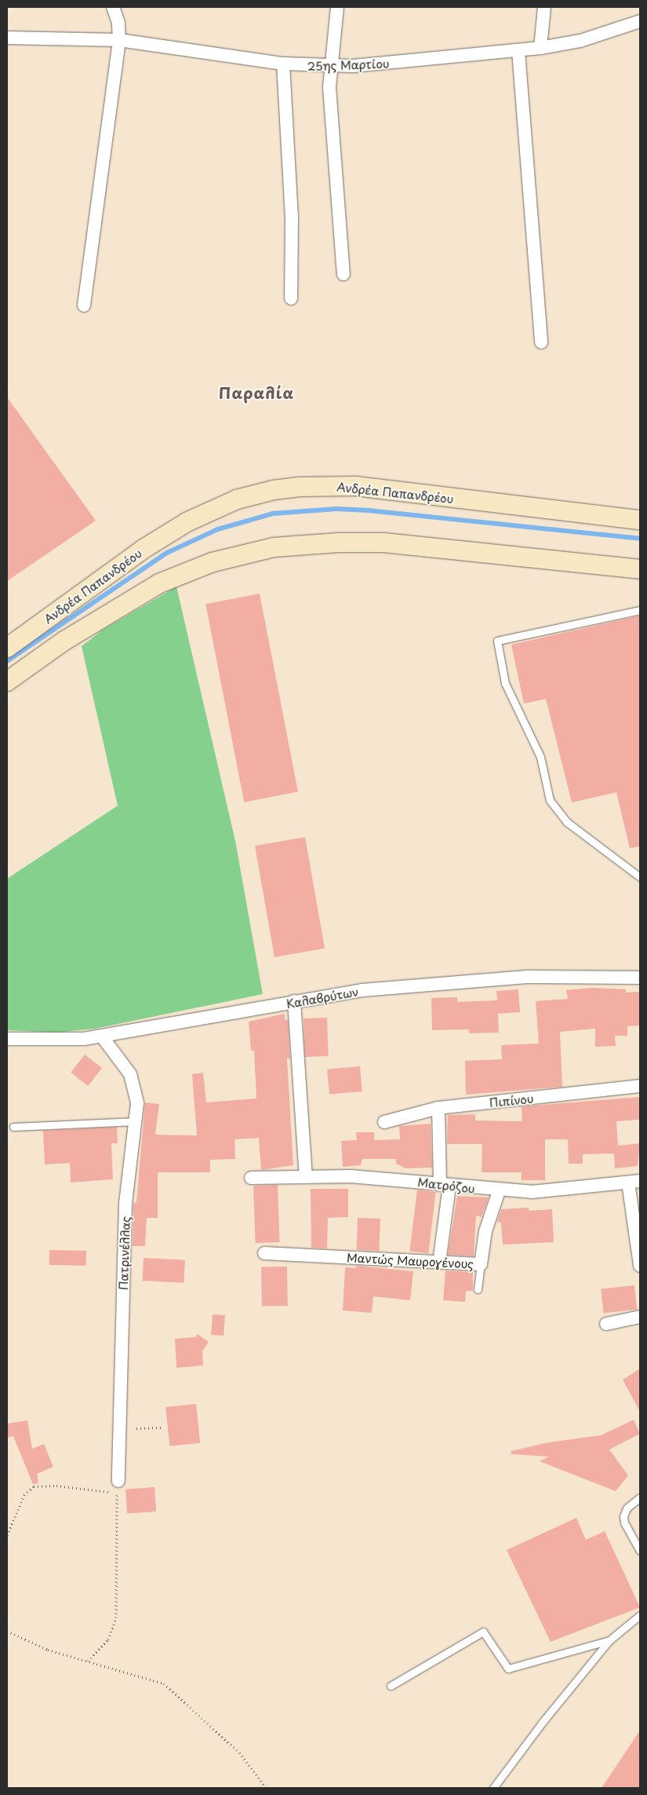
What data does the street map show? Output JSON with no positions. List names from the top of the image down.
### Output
{
  "streets": {
    "main road": ["Ανδρέα Παπανδρέου"],
    "street": [
      "25ης Μαρτίου",
      "Καλαβρύτων",
      "Πιπίνου",
      "Ματρόζου",
      "Πατρινέλλας",
      "Μαντώς Μαυρογένους"
    ]
  },
  "crossings": [
    ["Καλαβρύτων", "Πατρινέλλας"],
    ["Ματρόζου", "Μαντώς Μαυρογένους"]
  ],
  "districts": ["Παραλία"]
}
